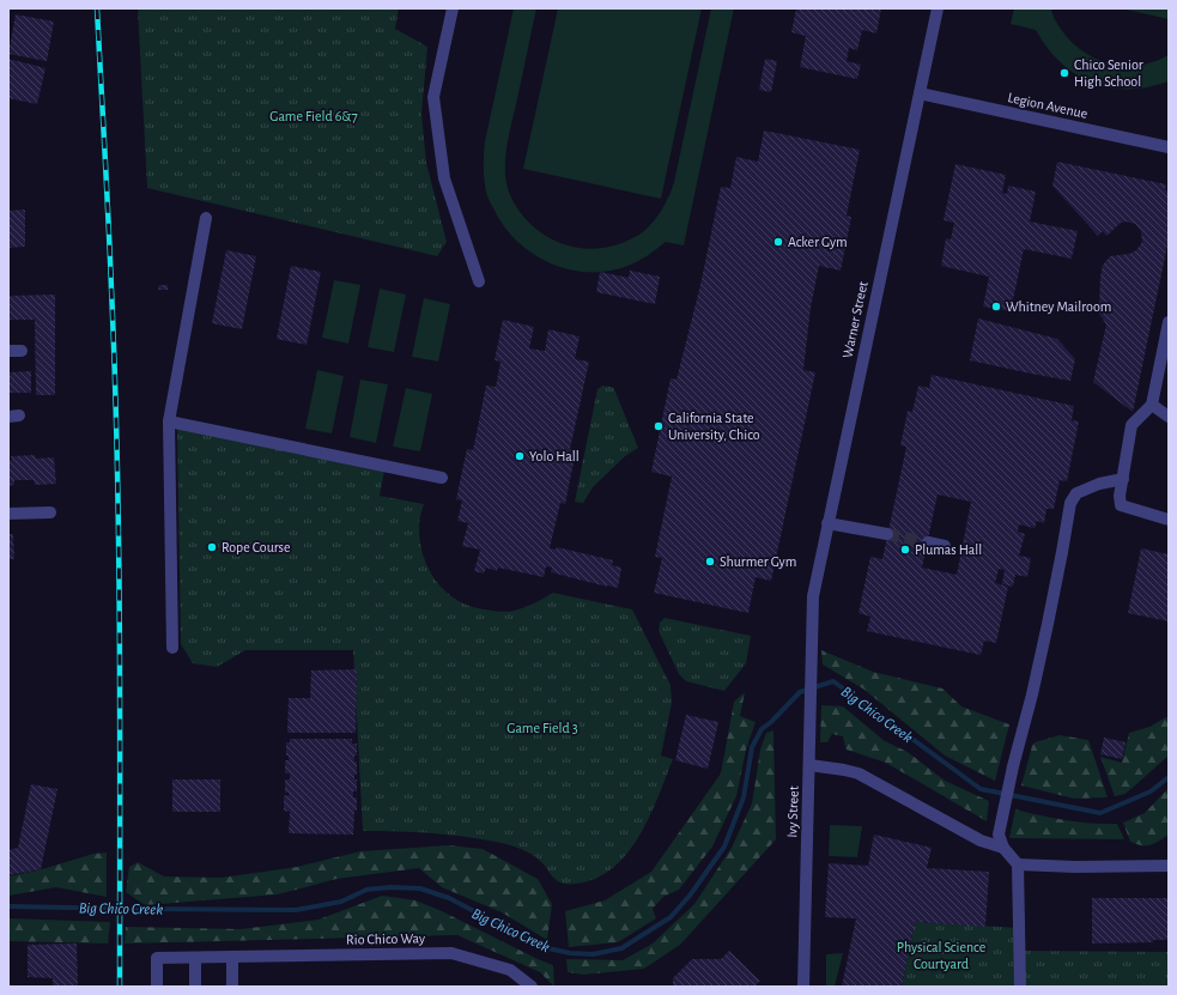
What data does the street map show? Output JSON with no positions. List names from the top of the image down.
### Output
{
  "streets": {
    "street": [
      "Legion Avenue",
      "Warner Street",
      "Ivy Street",
      "Rio Chico Way"
    ]
  },
  "crossings": [
    ["Legion Avenue", "Warner Street"],
    ["Warner Street", "Ivy Street"]
  ],
  "water": ["Big Chico Creek"],
  "parks": ["Game Field 6&7", "Game Field 3", "Physical Science Courtyard"],
  "places": [
    "Chico Senior High School",
    "Acker Gym",
    "Whitney Mailroom",
    "California State University, Chico",
    "Yolo Hall",
    "Rope Course",
    "Plumas Hall",
    "Shurmer Gym"
  ]
}
